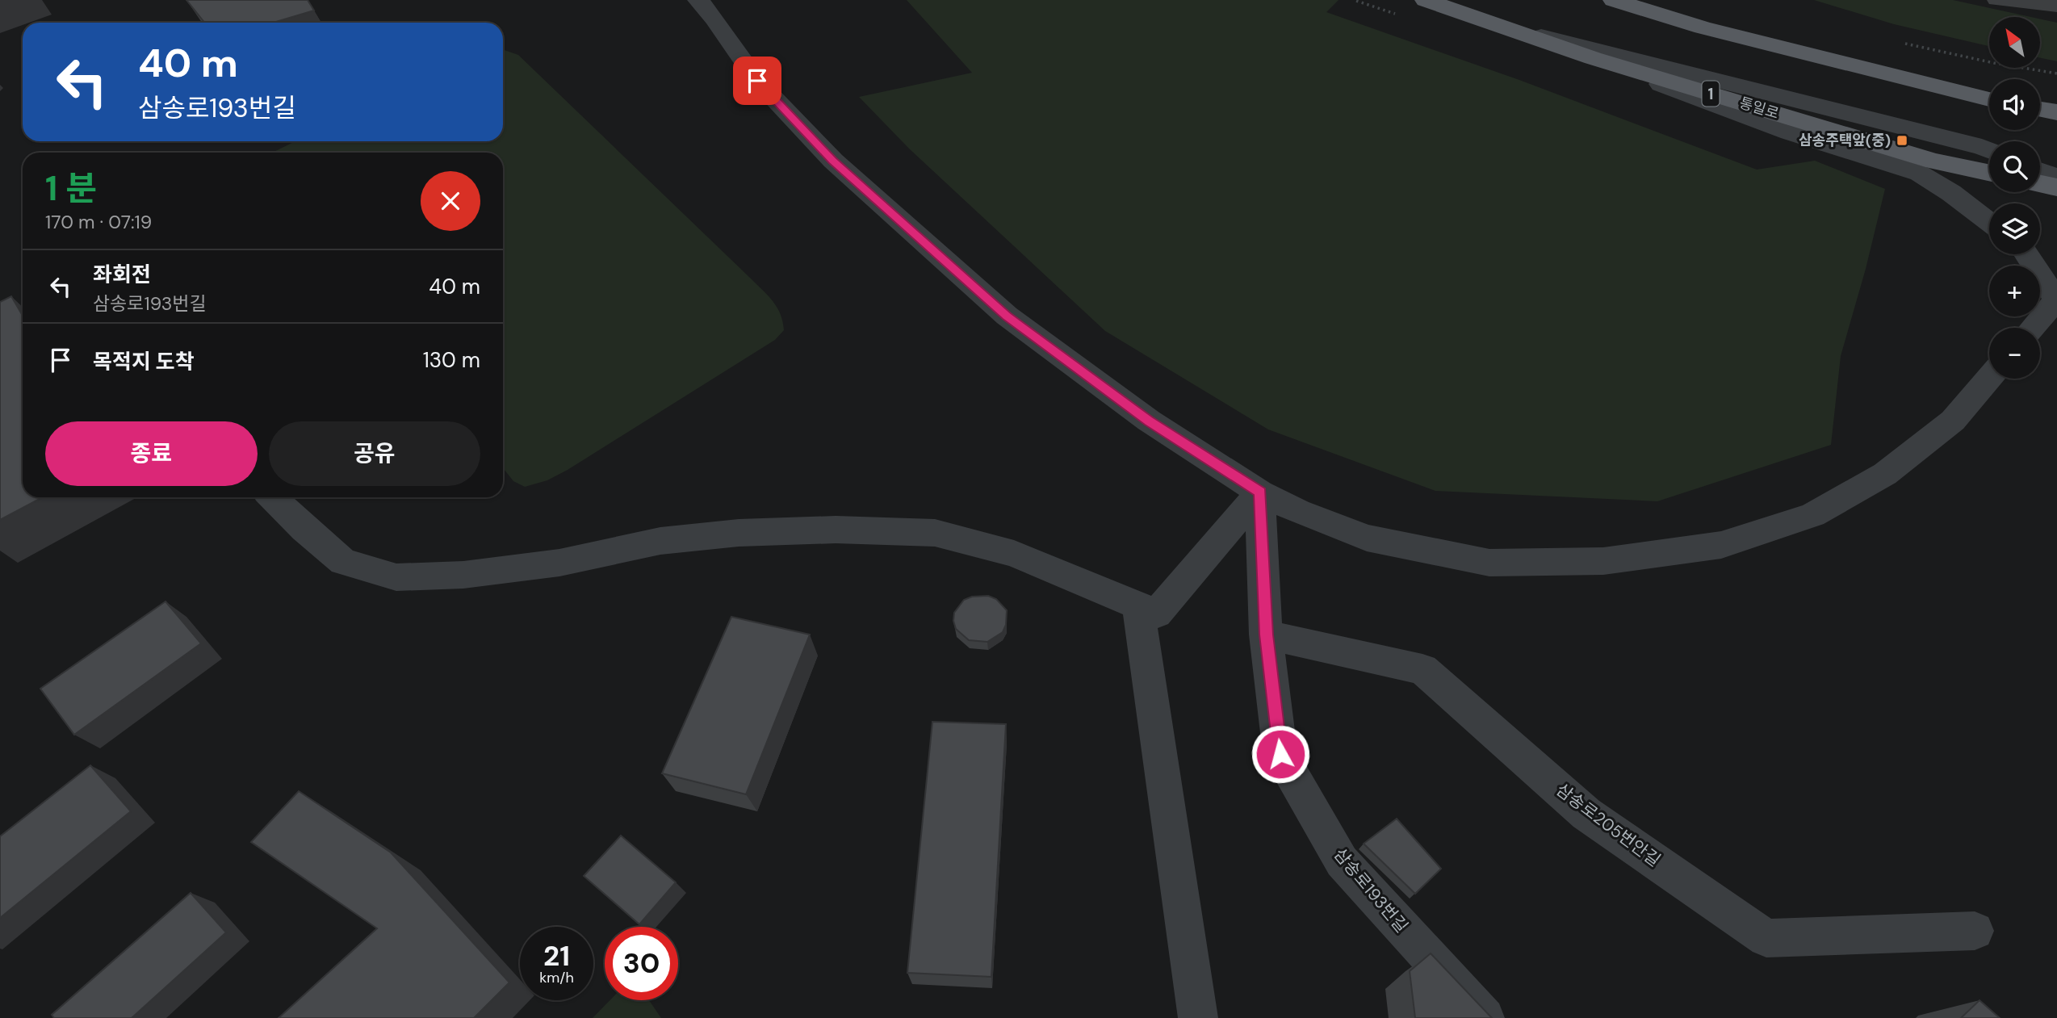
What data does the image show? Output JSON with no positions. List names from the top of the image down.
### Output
{
  "streets": {
    "main road": ["1", "통일로"],
    "street": ["삼송로205번안길", "삼송로193번길"]
  },
  "crossings": [
    ["삼송로205번안길", "삼송로193번길"]
  ],
  "places": {
    "transit": ["삼송주택앞(중)"]
  },
  "north": "top left",
  "page": {
    "map_buttons": ["+", "−"],
    "turn": ["40 m", "삼송로193번길"],
    "heading": ["1 분", "170 m · 07:19"],
    "list": [
      {
        "name": "좌회전",
        "note": "삼송로193번길",
        "value": "40 m"
      },
      {
        "name": "목적지 도착",
        "value": "130 m"
      }
    ],
    "buttons": ["종료", "공유"],
    "speed": "21 km/h",
    "limit": "30"
  }
}
